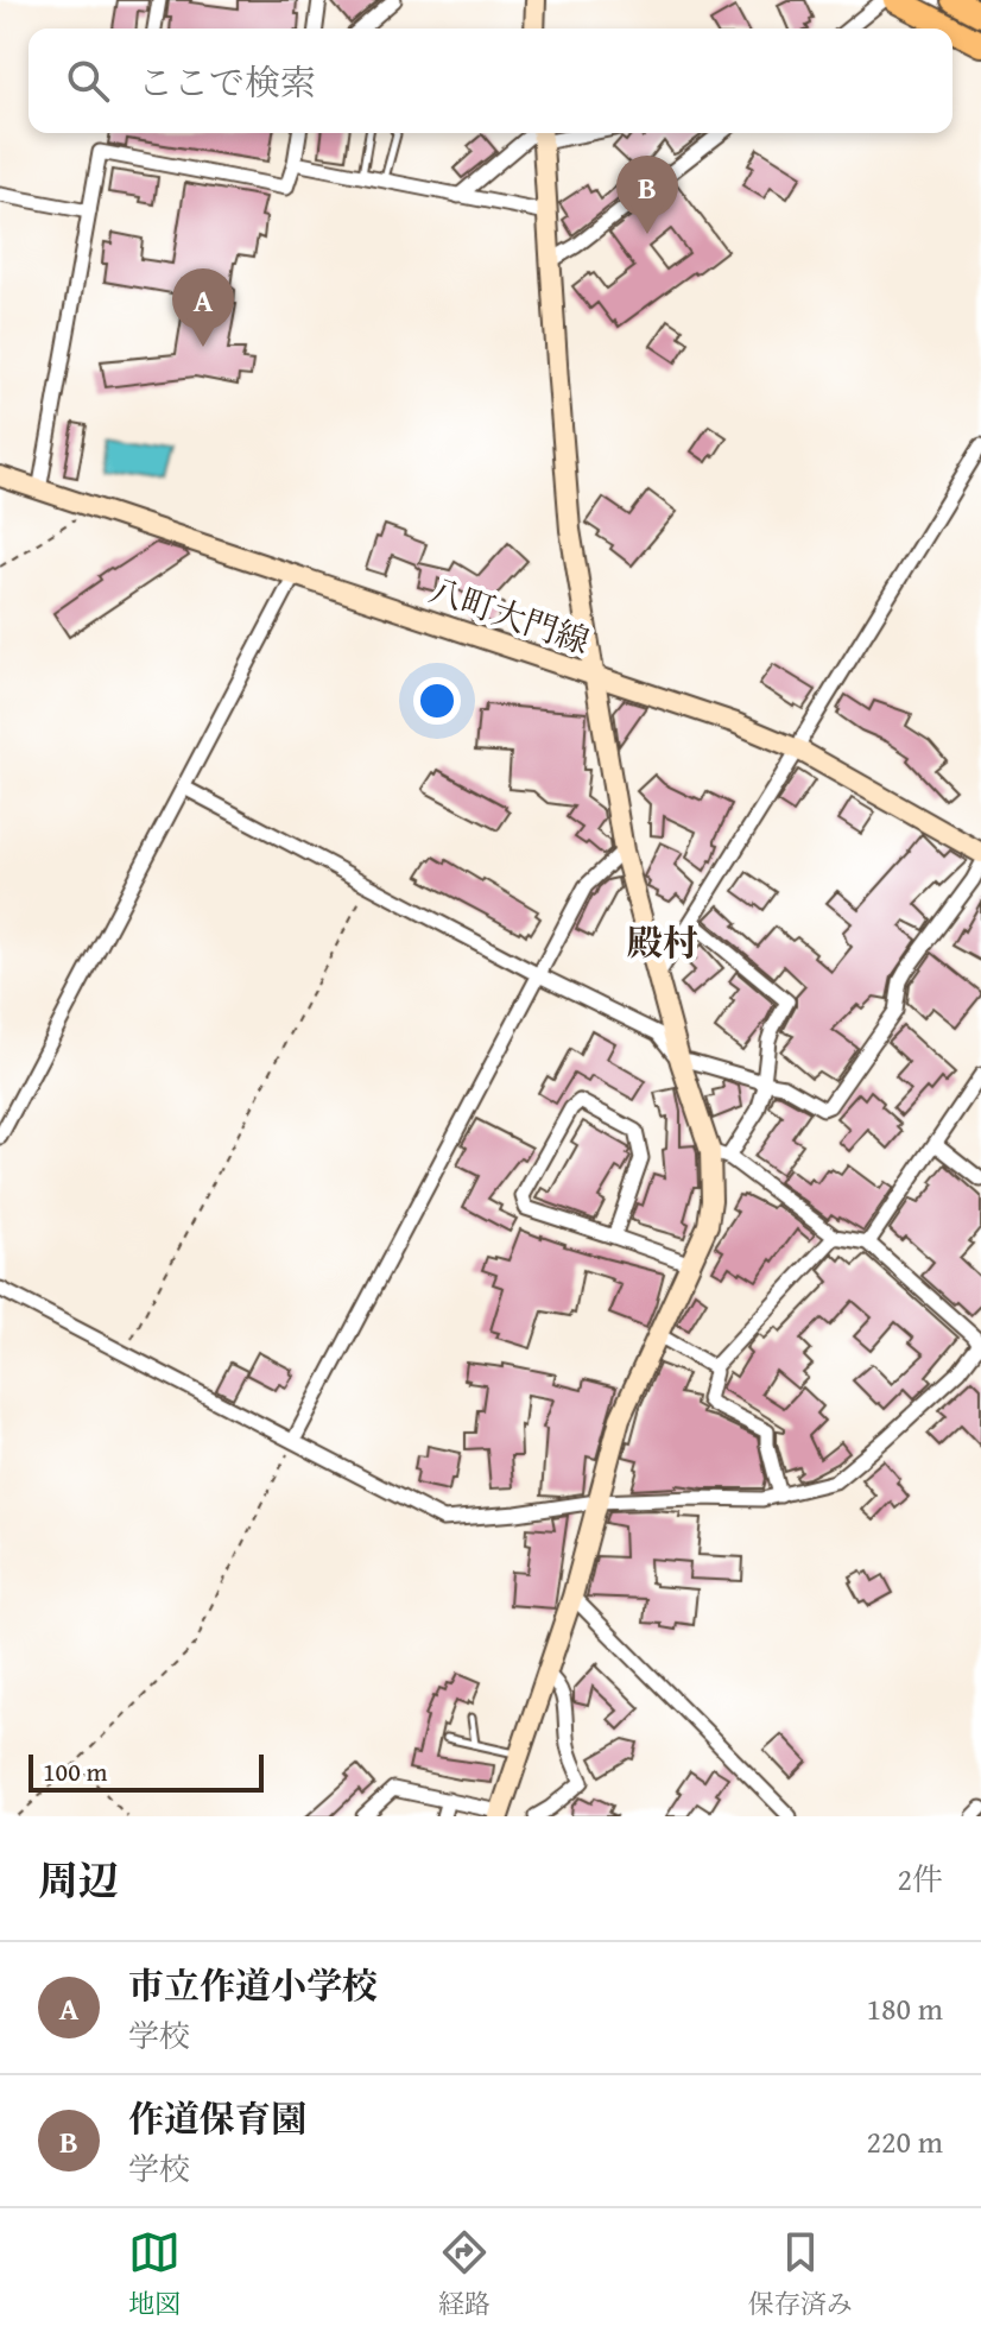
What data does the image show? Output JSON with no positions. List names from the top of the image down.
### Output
{
  "streets": {
    "street": ["八町大門線"]
  },
  "districts": ["殿村"],
  "scale_bar": "100 m",
  "page": {
    "search": "ここで検索",
    "pins": ["B", "A"],
    "scale": "100 m",
    "heading": ["周辺", "2件"],
    "list": [
      {
        "mark": "A",
        "name": "市立作道小学校",
        "note": "学校",
        "value": "180 m"
      },
      {
        "mark": "B",
        "name": "作道保育園",
        "note": "学校",
        "value": "220 m"
      }
    ],
    "nav": ["地図", "経路", "保存済み"]
  }
}
